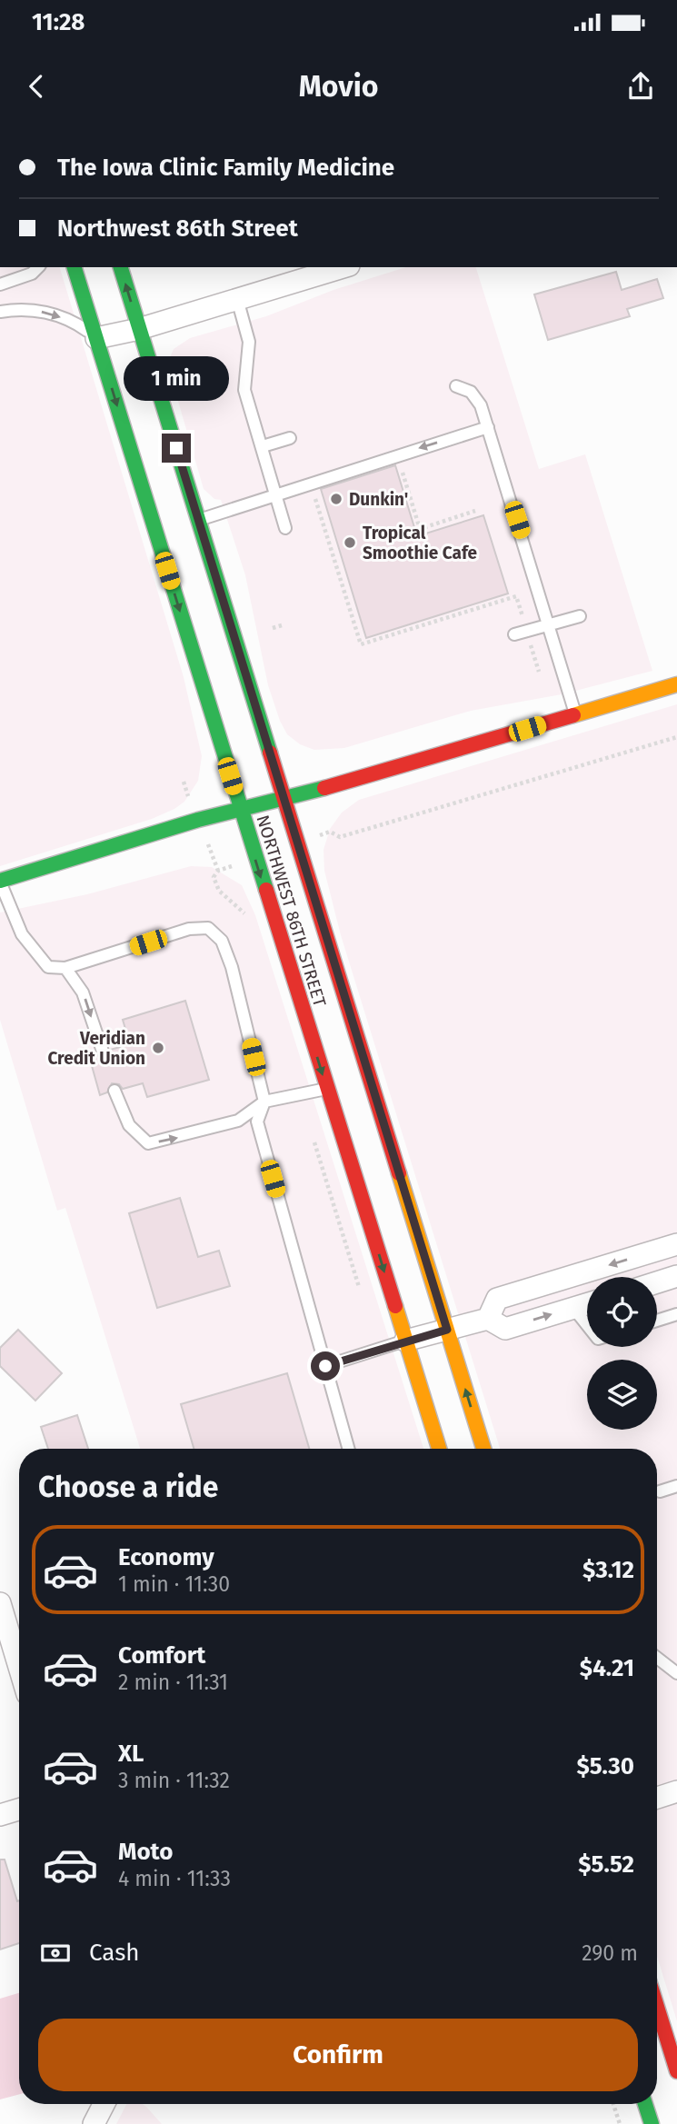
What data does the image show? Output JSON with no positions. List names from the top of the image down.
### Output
{
  "streets": {
    "main road": ["NORTHWEST 86TH STREET"]
  },
  "places": ["Dunkin'", "Tropical Smoothie Cafe", "Veridian Credit Union"],
  "page": {
    "status": "11:28",
    "header": "Movio",
    "banner": ["The Iowa Clinic Family Medicine", "Northwest 86th Street"],
    "bubble": "1 min",
    "heading": "Choose a ride",
    "list": [
      {
        "name": "Economy",
        "note": "1 min · 11:30",
        "value": "$3.12"
      },
      {
        "name": "Comfort",
        "note": "2 min · 11:31",
        "value": "$4.21"
      },
      {
        "name": "XL",
        "note": "3 min · 11:32",
        "value": "$5.30"
      },
      {
        "name": "Moto",
        "note": "4 min · 11:33",
        "value": "$5.52"
      }
    ],
    "pay": ["Cash", "290 m"],
    "buttons": "Confirm"
  }
}
